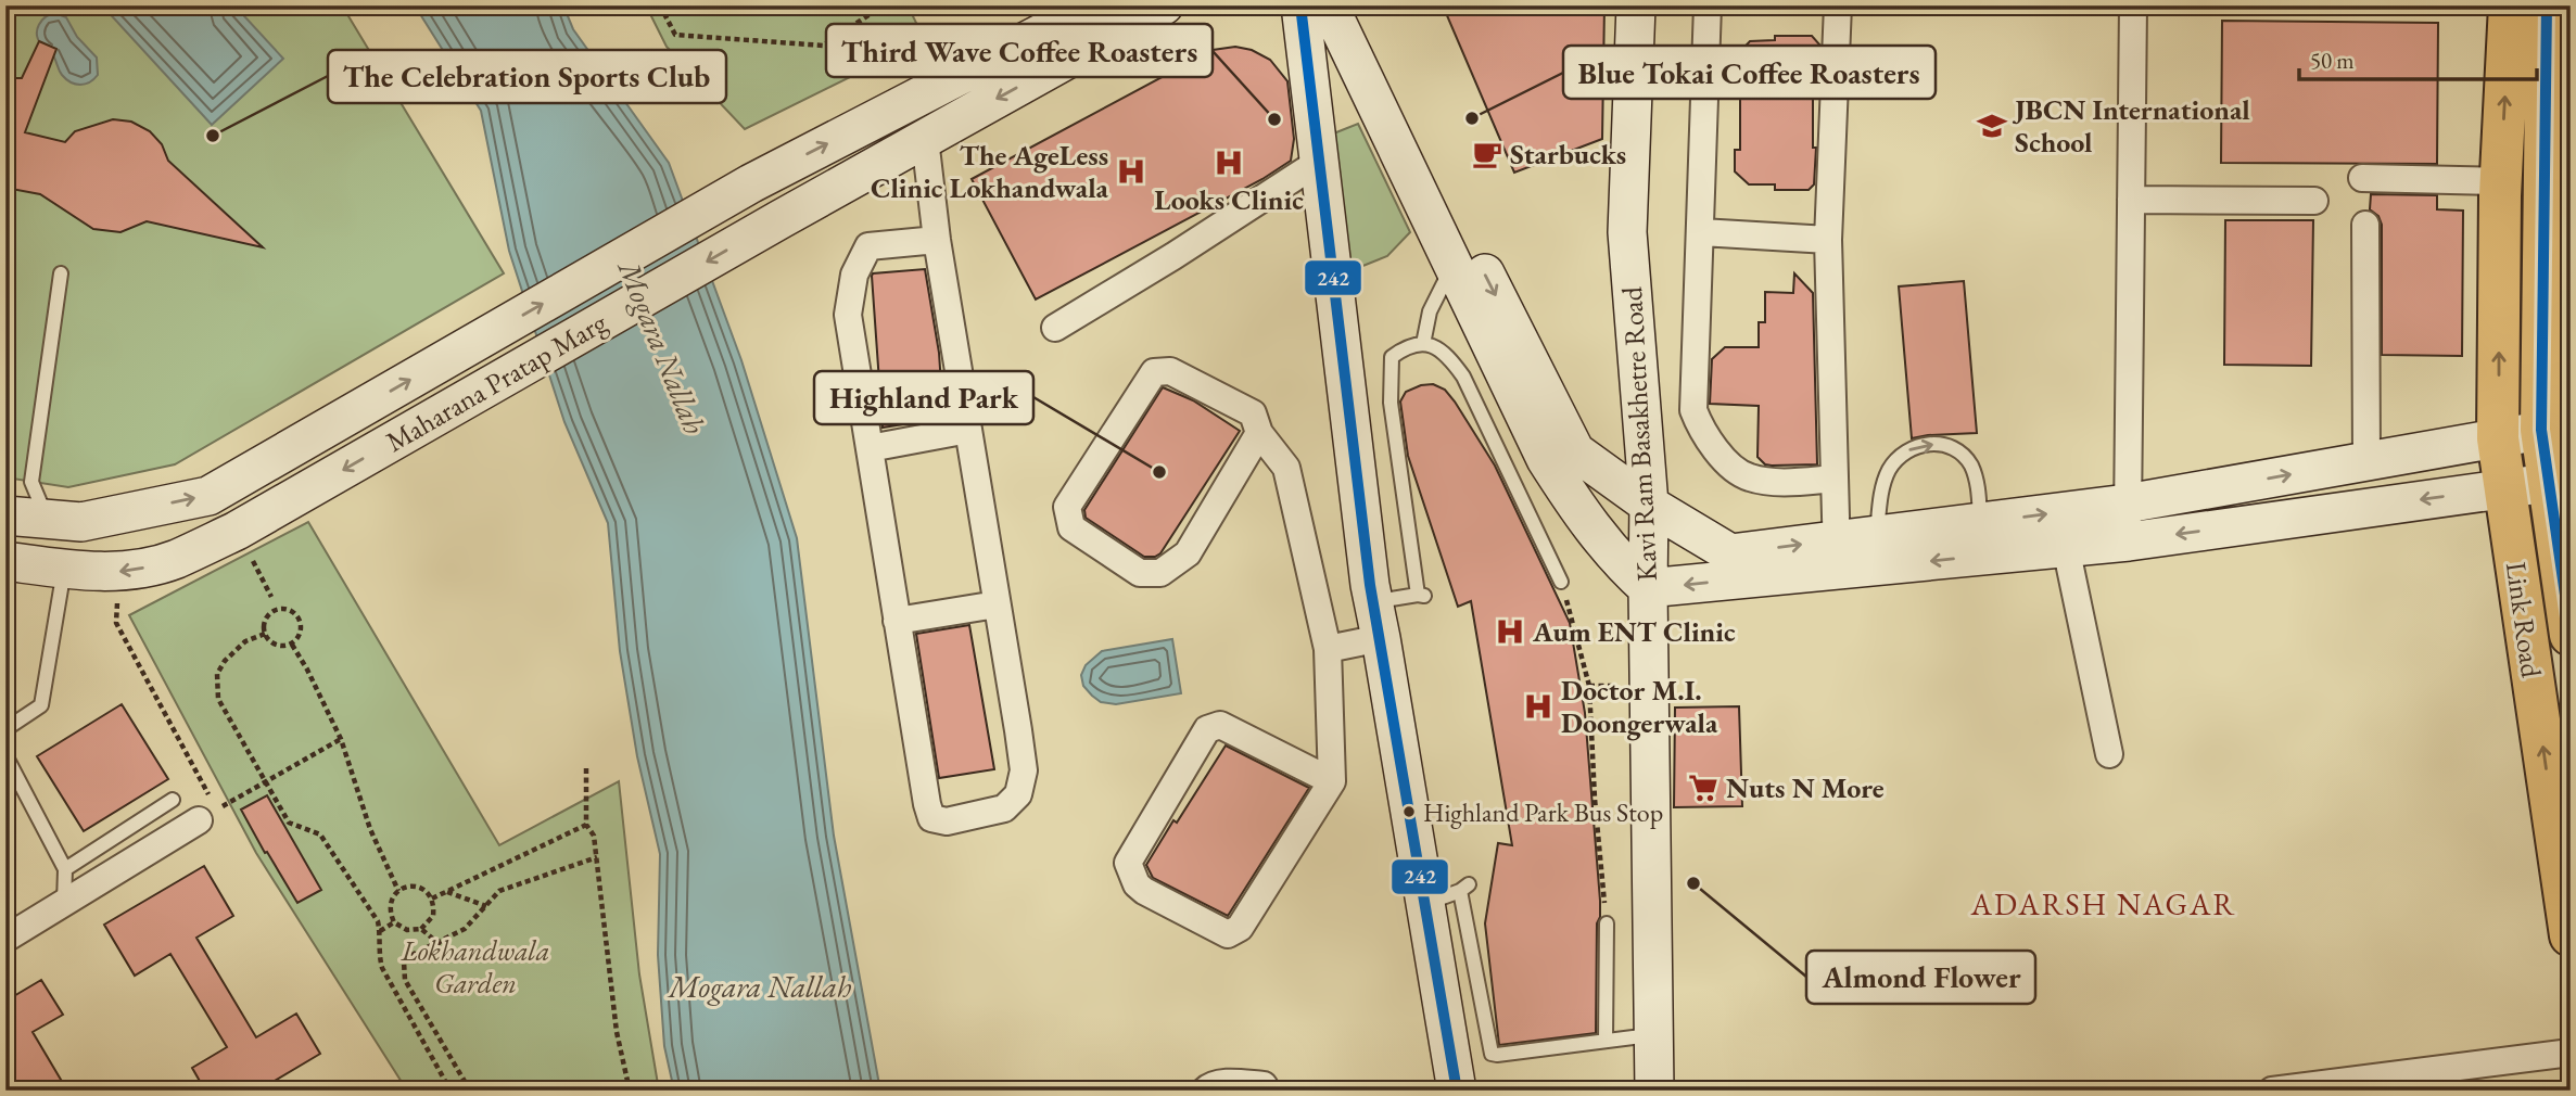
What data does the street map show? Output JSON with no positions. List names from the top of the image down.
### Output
{
  "streets": {
    "main road": ["Maharana Pratap Marg", "Kavi Ram Basakhetre Road", "Link Road"]
  },
  "districts": ["ADARSH NAGAR"],
  "water": ["Mogara Nallah"],
  "parks": ["Lokhandwala Garden"],
  "places": {
    "other": [
      "Blue Tokai Coffee Roasters",
      "Third Wave Coffee Roasters",
      "The Celebration Sports Club",
      "Highland Park",
      "Highland Park Bus Stop",
      "Almond Flower"
    ],
    "school or university": ["JBCN International School"],
    "cafe": ["Starbucks"],
    "hospital": [
      "Looks Clinic",
      "The AgeLess Clinic Lokhandwala",
      "Aum ENT Clinic",
      "Doctor M.I. Doongerwala"
    ],
    "supermarket": ["Nuts N More"]
  },
  "lines": ["transit line 242"],
  "scale_bar": "50 m"
}
